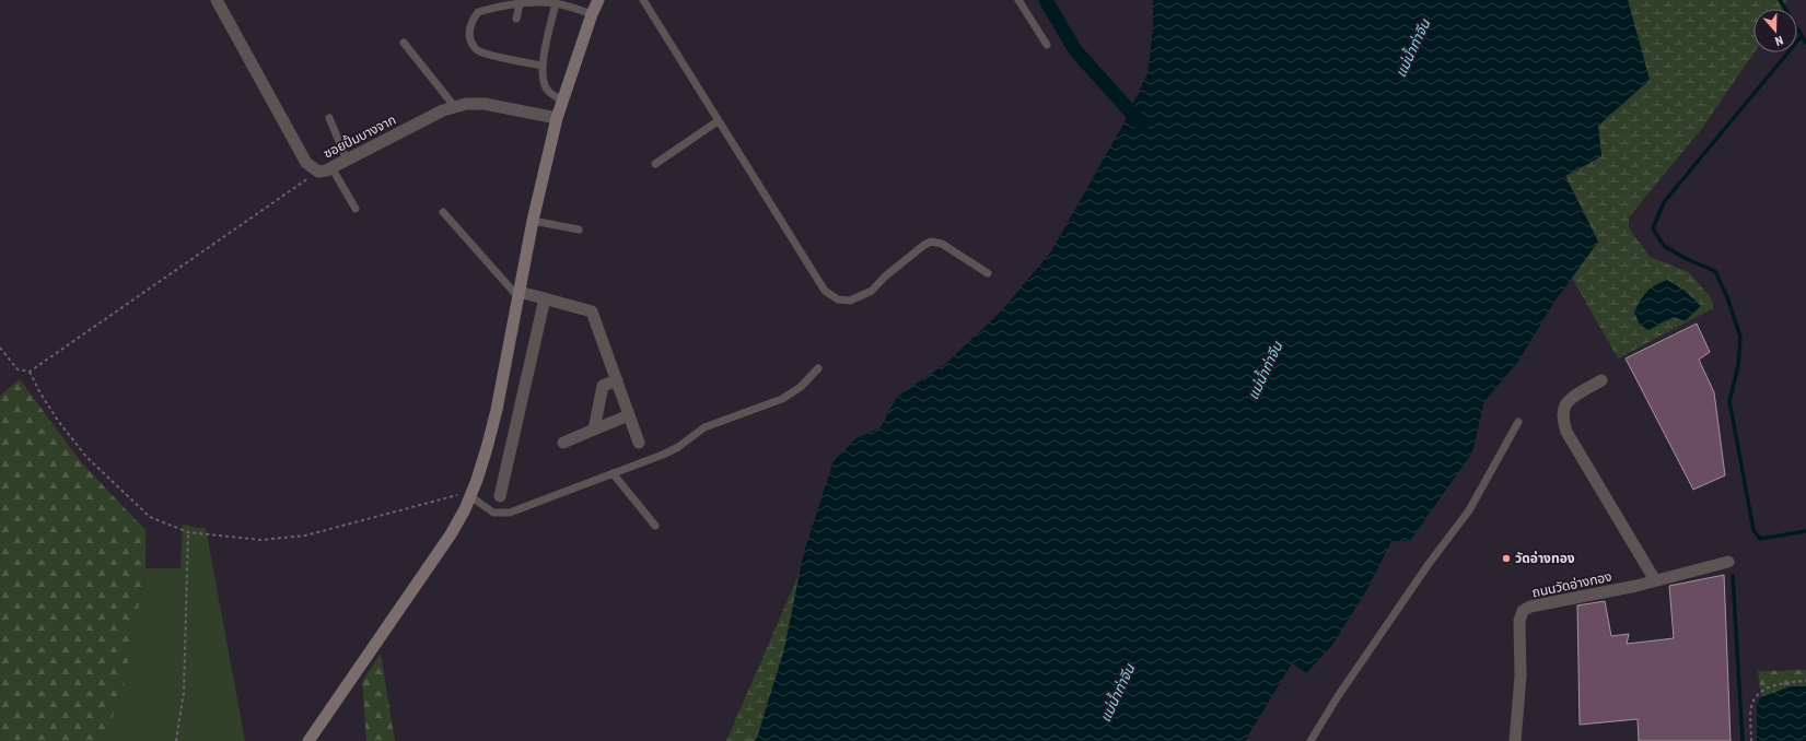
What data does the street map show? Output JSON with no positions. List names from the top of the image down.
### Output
{
  "streets": {
    "street": ["ซอยปั้มบางจาก", "ถนนวัดอ่างทอง"]
  },
  "water": ["แม่น้ำท่าจีน"],
  "places": ["วัดอ่างทอง"],
  "north": "bottom"
}
